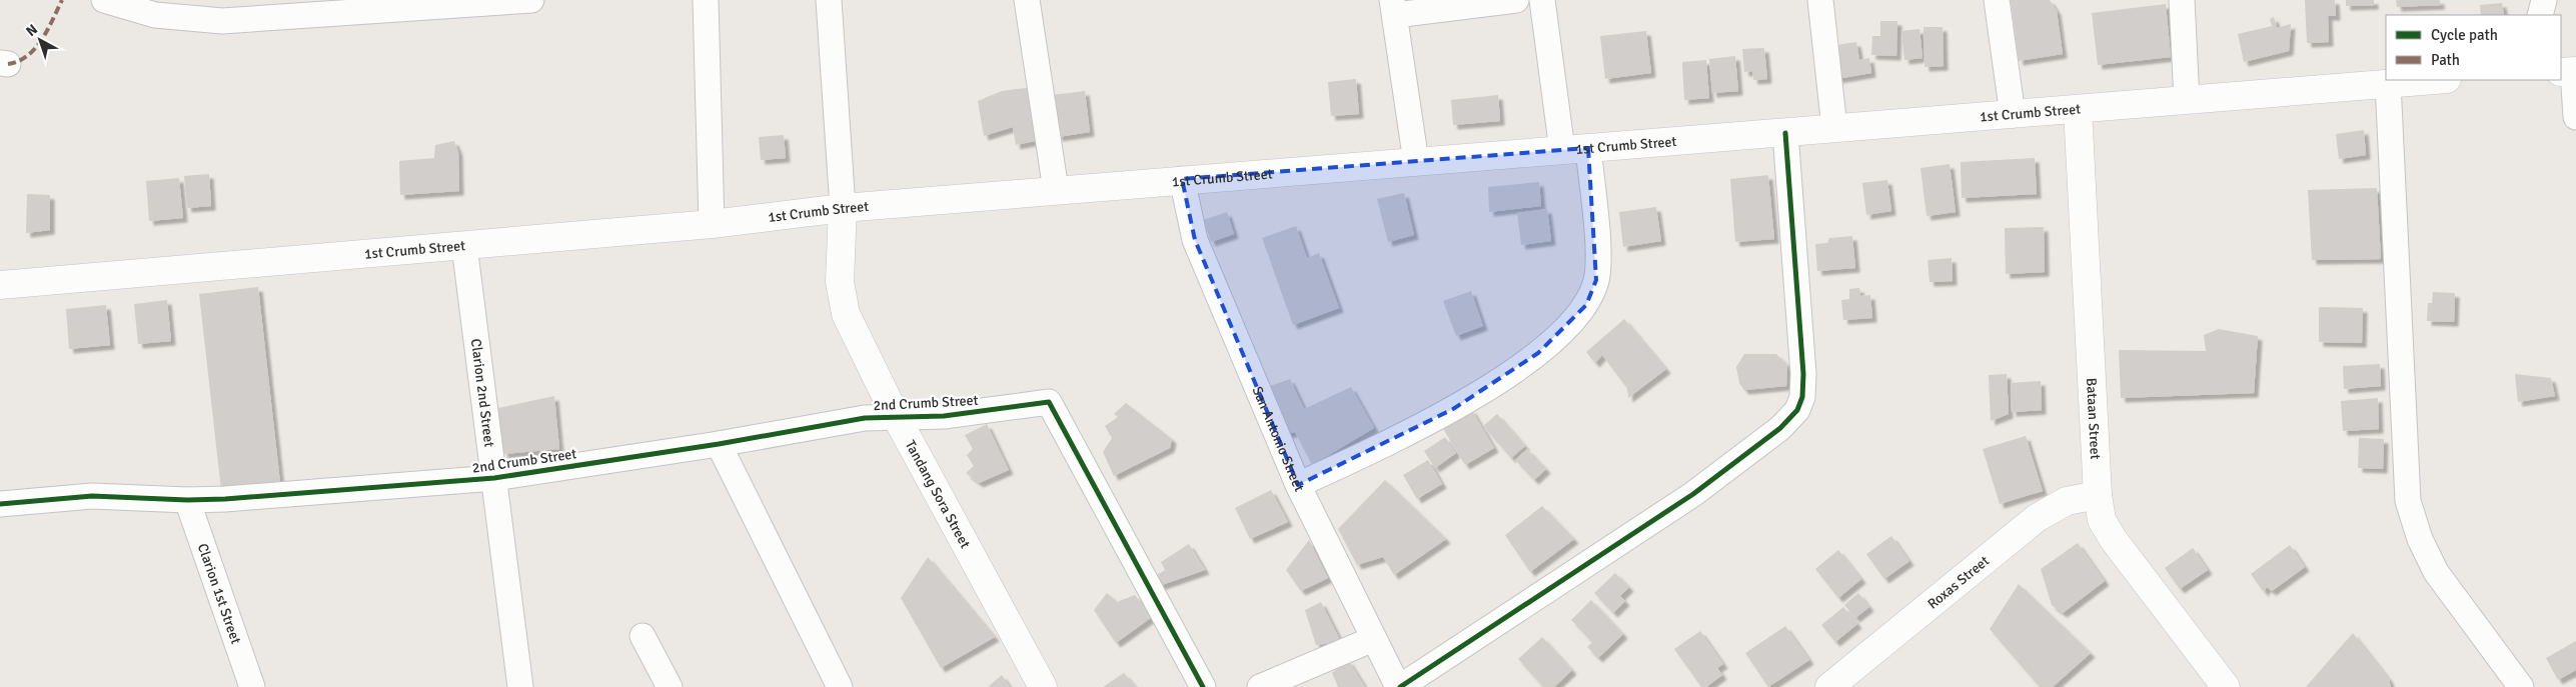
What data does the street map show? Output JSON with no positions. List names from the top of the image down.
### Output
{
  "streets": {
    "main road": [
      "1st Crumb Street",
      "Bataan Street",
      "Tandang Sora Street",
      "Roxas Street"
    ],
    "street": [
      "Clarion 2nd Street",
      "2nd Crumb Street",
      "San Antonio Street",
      "Clarion 1st Street"
    ]
  },
  "crossings": [
    ["1st Crumb Street", "Clarion 2nd Street"],
    ["1st Crumb Street", "Bataan Street"],
    ["1st Crumb Street", "San Antonio Street"],
    ["1st Crumb Street", "Tandang Sora Street"],
    ["Clarion 2nd Street", "2nd Crumb Street"],
    ["2nd Crumb Street", "Tandang Sora Street"],
    ["2nd Crumb Street", "Clarion 1st Street"],
    ["Bataan Street", "Roxas Street"]
  ],
  "legend": ["Cycle path", "Path"],
  "north": "top left"
}
